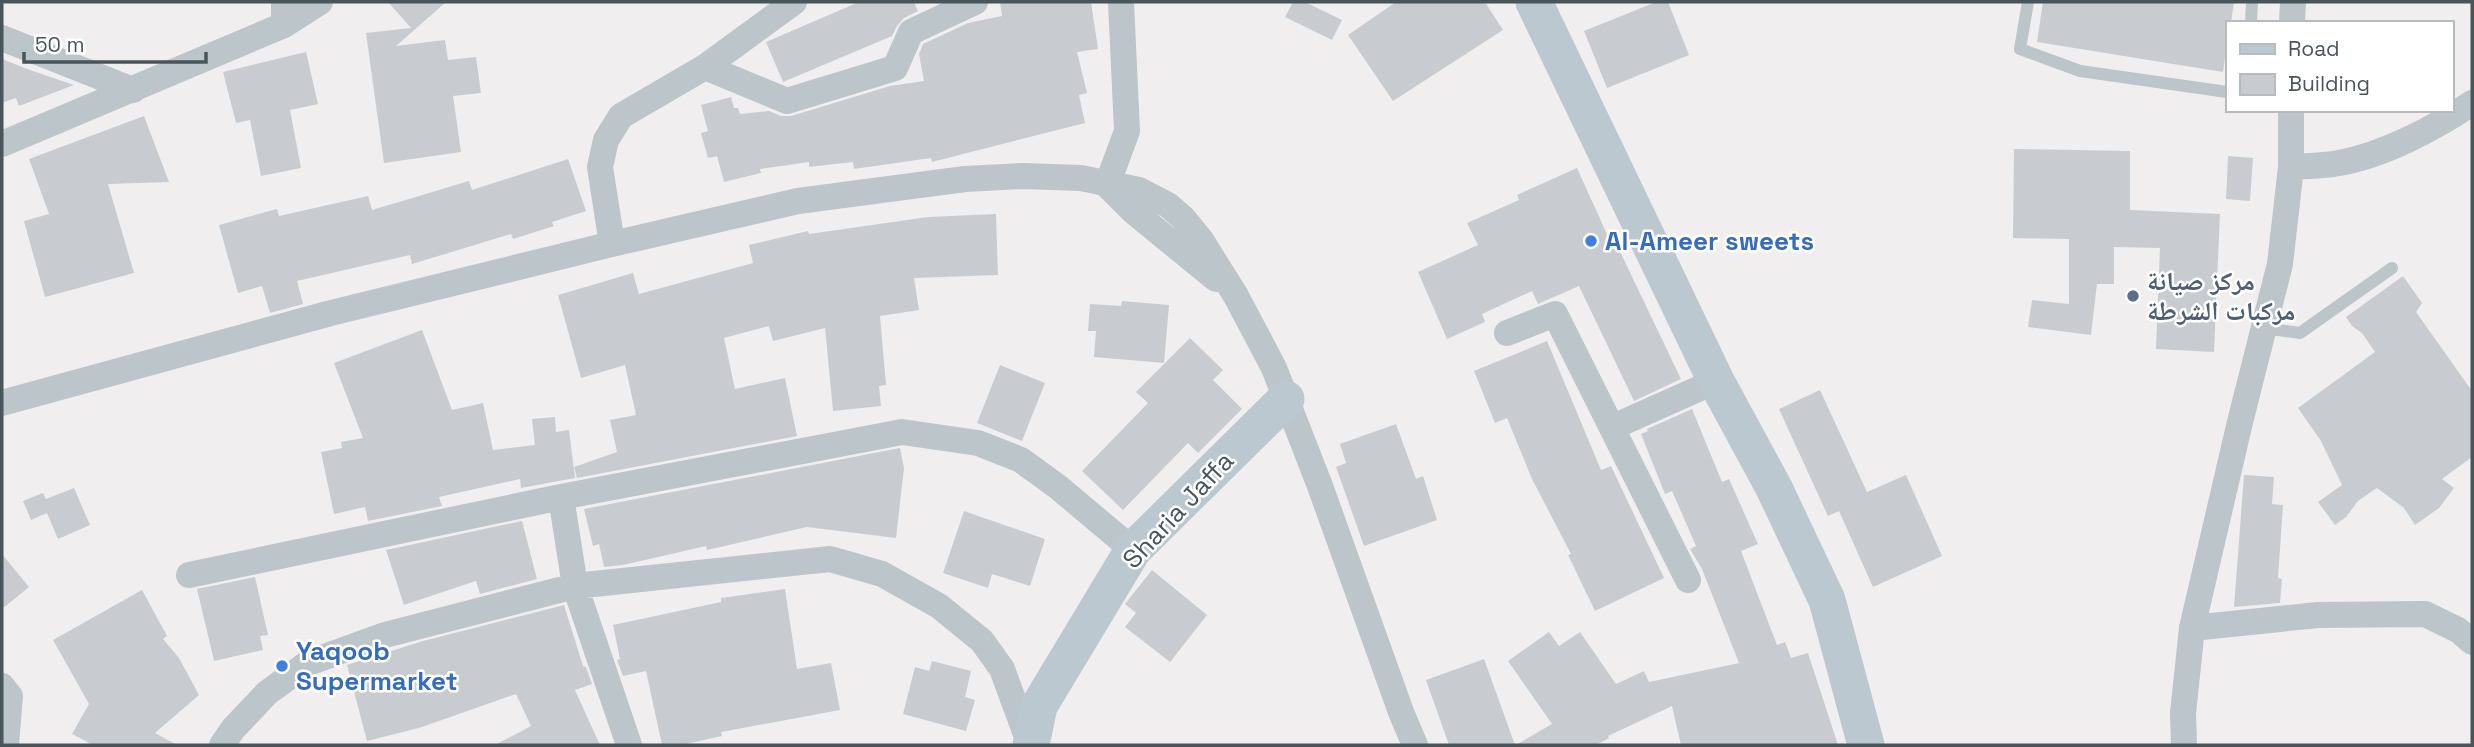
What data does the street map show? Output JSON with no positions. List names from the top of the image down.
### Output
{
  "streets": {
    "main road": ["Sharia Jaffa"]
  },
  "places": ["Al-Ameer sweets", "مركز صيانة مركبات الشرطة", "Yaqoob Supermarket"],
  "legend": ["Road", "Building"],
  "scale_bar": "50 m"
}
